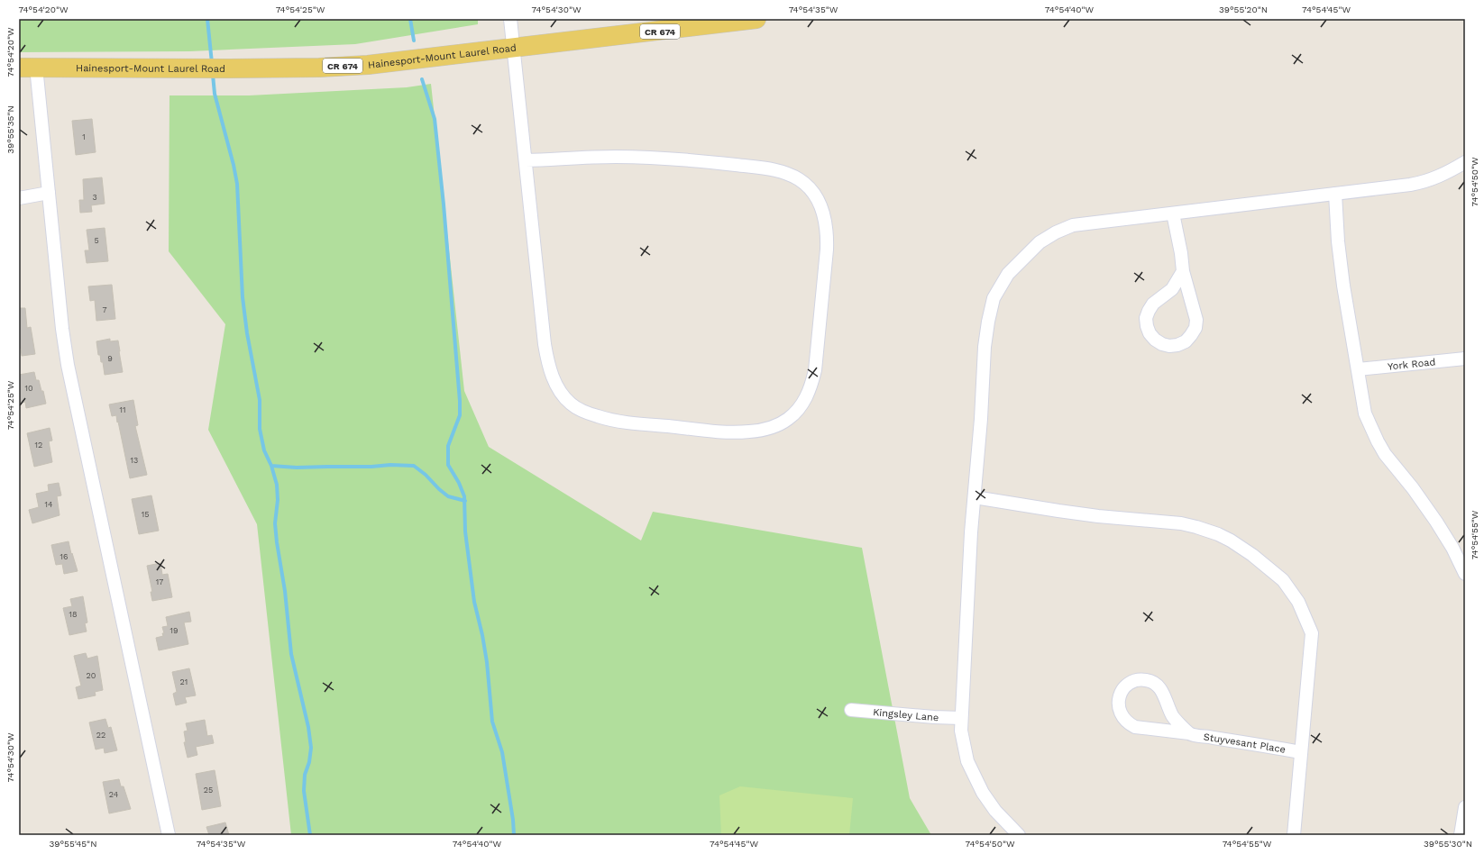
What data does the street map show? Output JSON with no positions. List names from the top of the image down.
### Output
{
  "streets": {
    "main road": ["CR 674", "Hainesport-Mount Laurel Road"],
    "street": ["York Road", "Kingsley Lane", "Stuyvesant Place"]
  },
  "house_numbers": [
    "1",
    "3",
    "5",
    "7",
    "9",
    "10",
    "11",
    "12",
    "13",
    "14",
    "15",
    "16",
    "17",
    "18",
    "19",
    "20",
    "21",
    "22",
    "25",
    "24"
  ],
  "coordinates": [
    "74°54'20\"W",
    "74°54'25\"W",
    "74°54'30\"W",
    "74°54'35\"W",
    "74°54'40\"W",
    "39°55'20\"N",
    "74°54'45\"W",
    "39°55'35\"N",
    "74°54'50\"W",
    "74°54'55\"W",
    "39°55'45\"N",
    "39°55'30\"N"
  ]
}
